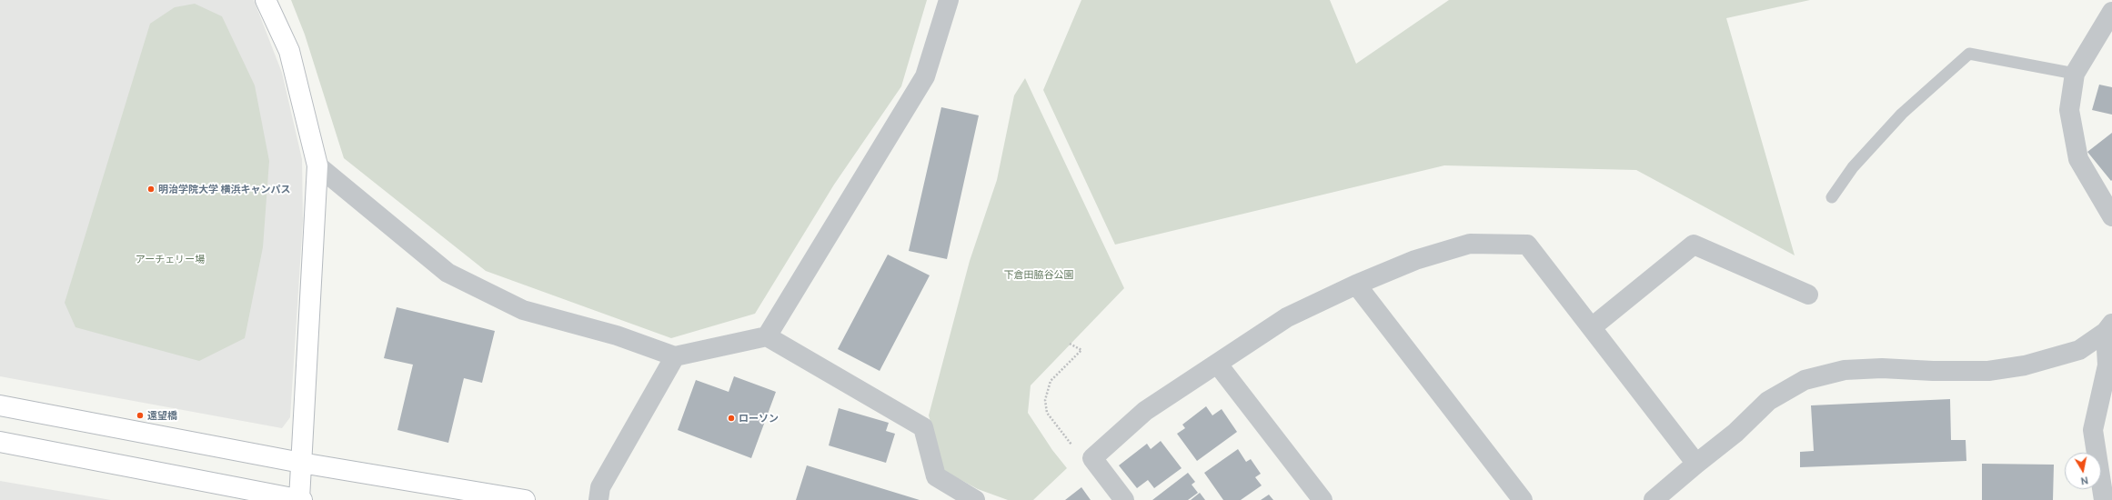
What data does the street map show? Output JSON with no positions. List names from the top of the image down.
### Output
{
  "parks": ["アーチェリー場", "下倉田脇谷公園"],
  "places": ["明治学院大学 横浜キャンパス", "遠望橋", "ローソン"],
  "north": "bottom"
}
